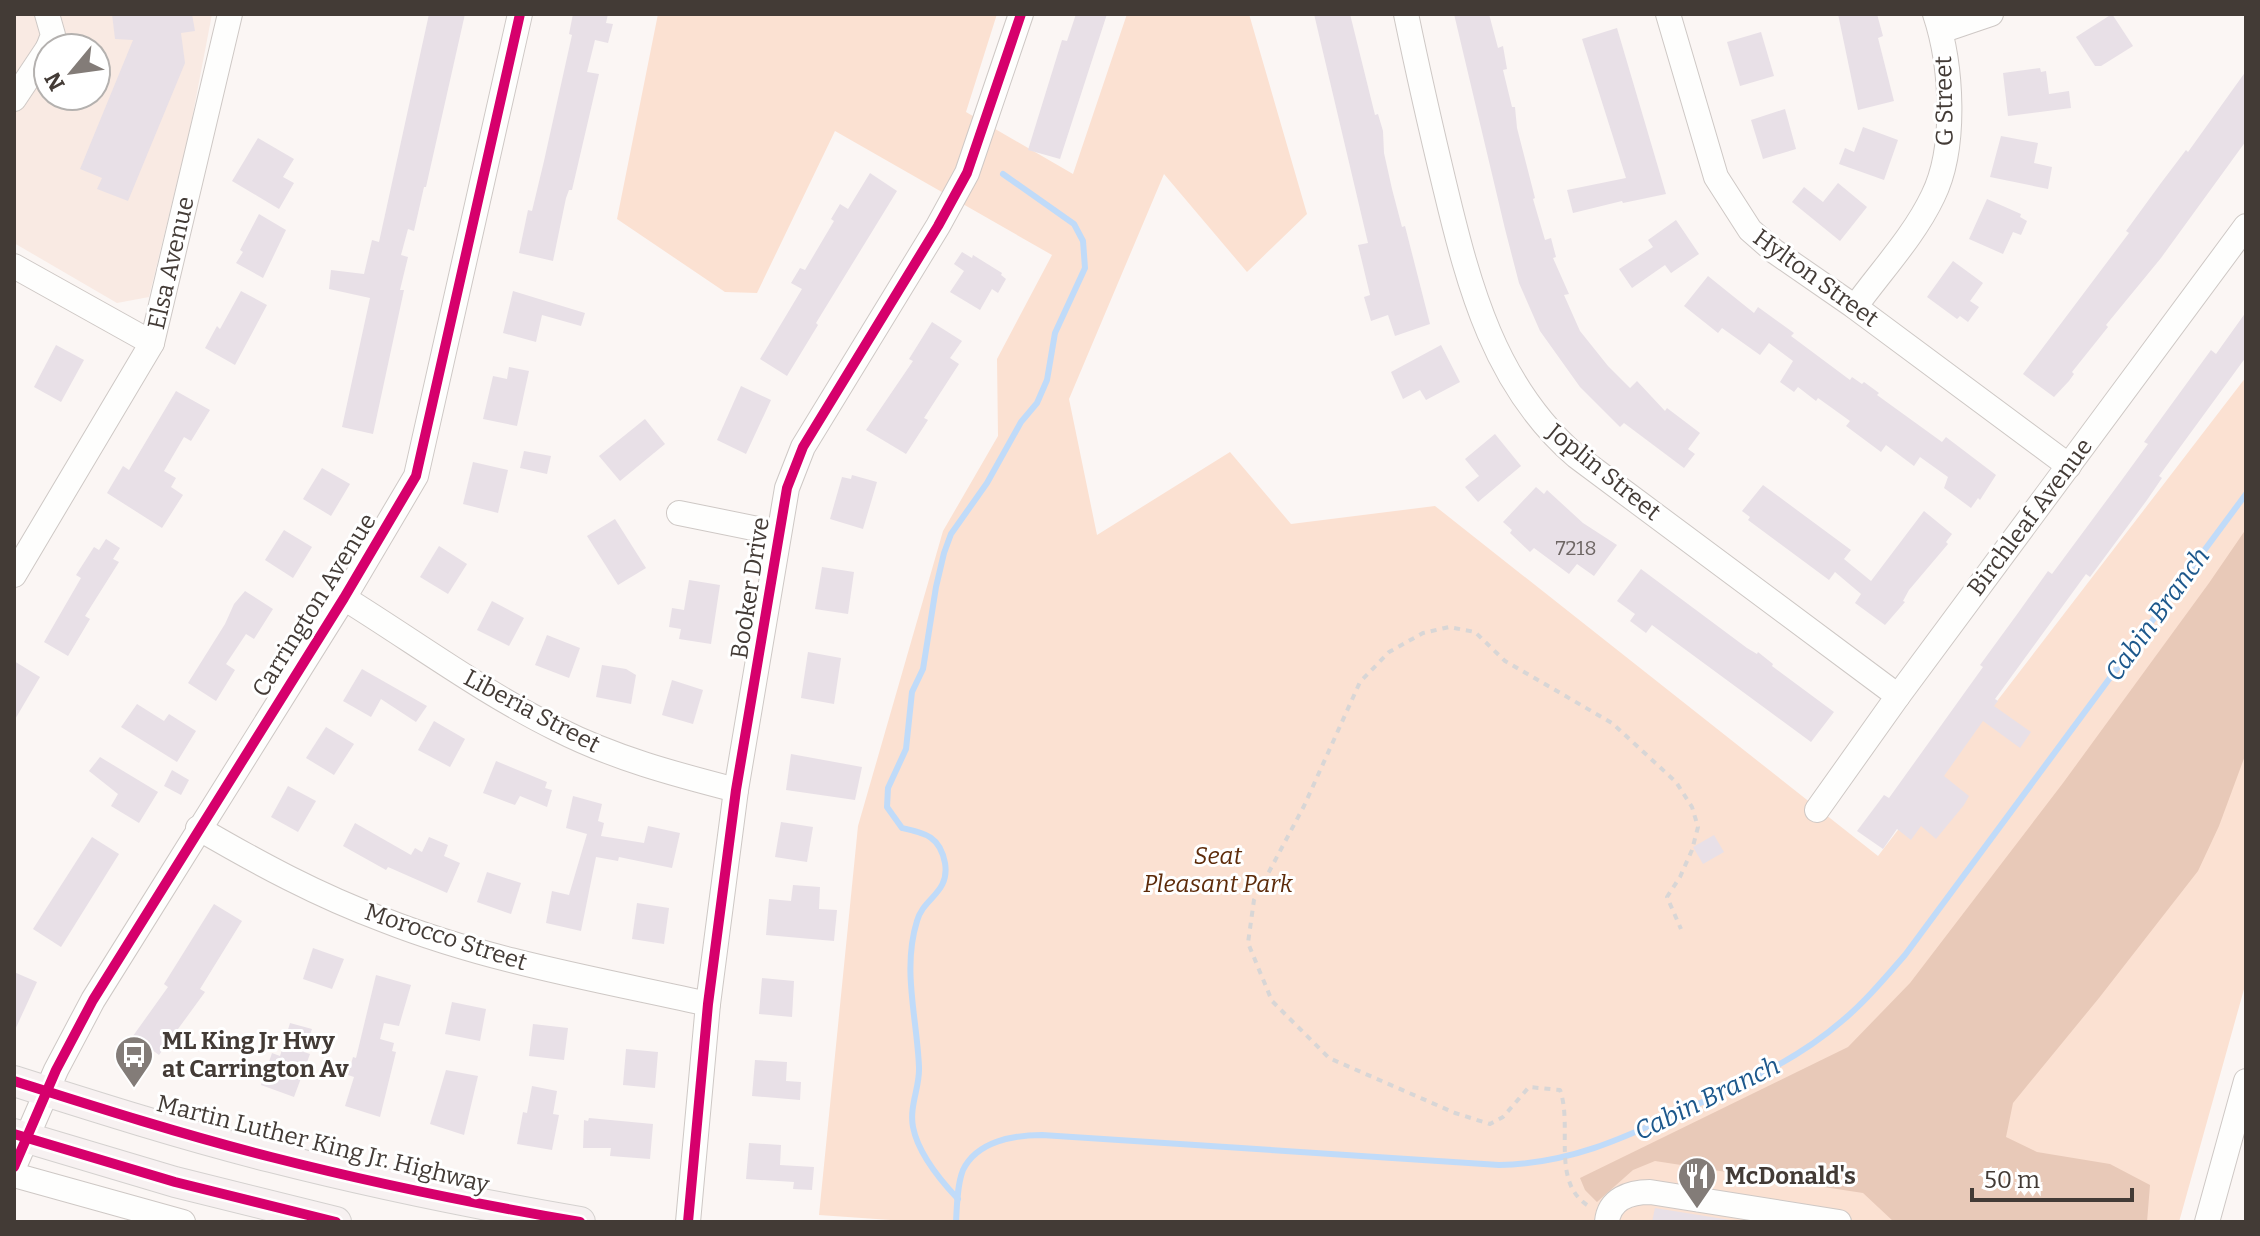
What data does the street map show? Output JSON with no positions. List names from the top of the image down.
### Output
{
  "streets": {
    "main road": ["Martin Luther King Jr. Highway"],
    "street": [
      "G Street",
      "Elsa Avenue",
      "Hylton Street",
      "Joplin Street",
      "Birchleaf Avenue",
      "Booker Drive",
      "Carrington Avenue",
      "Liberia Street",
      "Morocco Street"
    ]
  },
  "crossings": [
    ["G Street", "Hylton Street"],
    ["Hylton Street", "Birchleaf Avenue"],
    ["Joplin Street", "Birchleaf Avenue"],
    ["Booker Drive", "Liberia Street"],
    ["Booker Drive", "Morocco Street"],
    ["Carrington Avenue", "Liberia Street"],
    ["Carrington Avenue", "Morocco Street"],
    ["Carrington Avenue", "Martin Luther King Jr. Highway"]
  ],
  "water": ["Cabin Branch"],
  "parks": ["Seat Pleasant Park"],
  "places": {
    "bus stop": ["ML King Jr Hwy at Carrington Av"],
    "restaurant": ["McDonald's"]
  },
  "house_numbers": ["7218"],
  "scale_bar": "50 m",
  "north": "bottom left"
}
